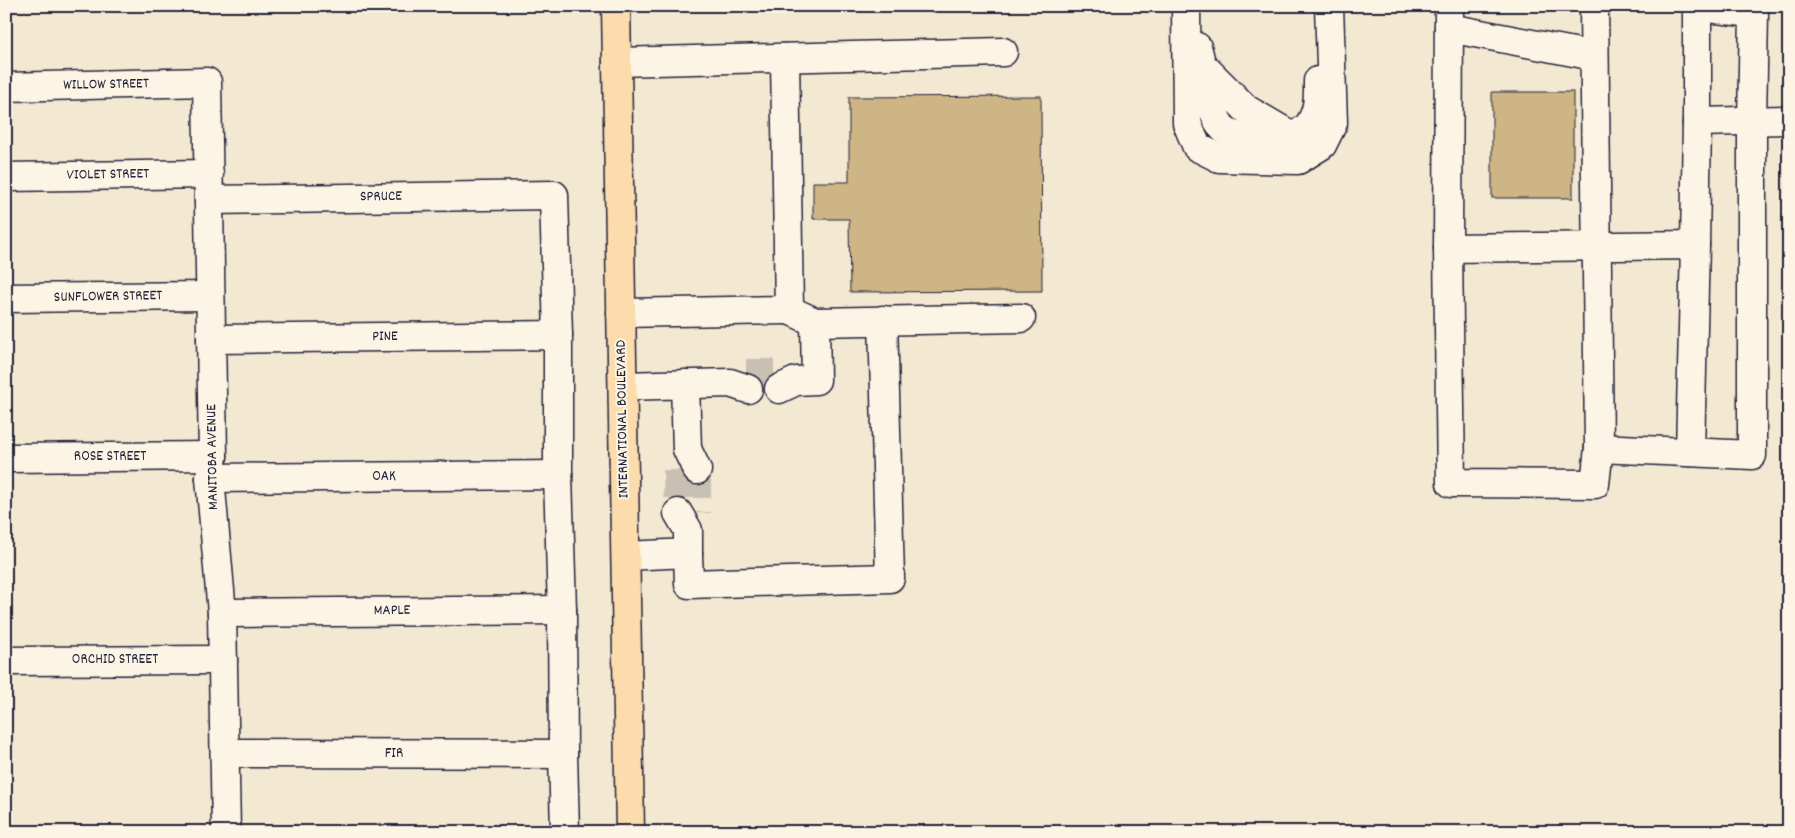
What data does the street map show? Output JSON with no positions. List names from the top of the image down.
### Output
{
  "streets": {
    "main road": ["INTERNATIONAL BOULEVARD"],
    "street": [
      "WILLOW STREET",
      "VIOLET STREET",
      "SPRUCE",
      "SUNFLOWER STREET",
      "PINE",
      "ROSE STREET",
      "MANITOBA AVENUE",
      "OAK",
      "MAPLE",
      "ORCHID STREET",
      "FIR"
    ]
  },
  "crossings": [
    ["WILLOW STREET", "MANITOBA AVENUE"],
    ["VIOLET STREET", "SPRUCE"],
    ["VIOLET STREET", "MANITOBA AVENUE"],
    ["SPRUCE", "PINE"],
    ["SPRUCE", "MANITOBA AVENUE"],
    ["SUNFLOWER STREET", "MANITOBA AVENUE"],
    ["PINE", "MANITOBA AVENUE"],
    ["ROSE STREET", "MANITOBA AVENUE"],
    ["ROSE STREET", "OAK"],
    ["MANITOBA AVENUE", "OAK"],
    ["MANITOBA AVENUE", "MAPLE"],
    ["MANITOBA AVENUE", "ORCHID STREET"],
    ["MANITOBA AVENUE", "FIR"]
  ]
}
